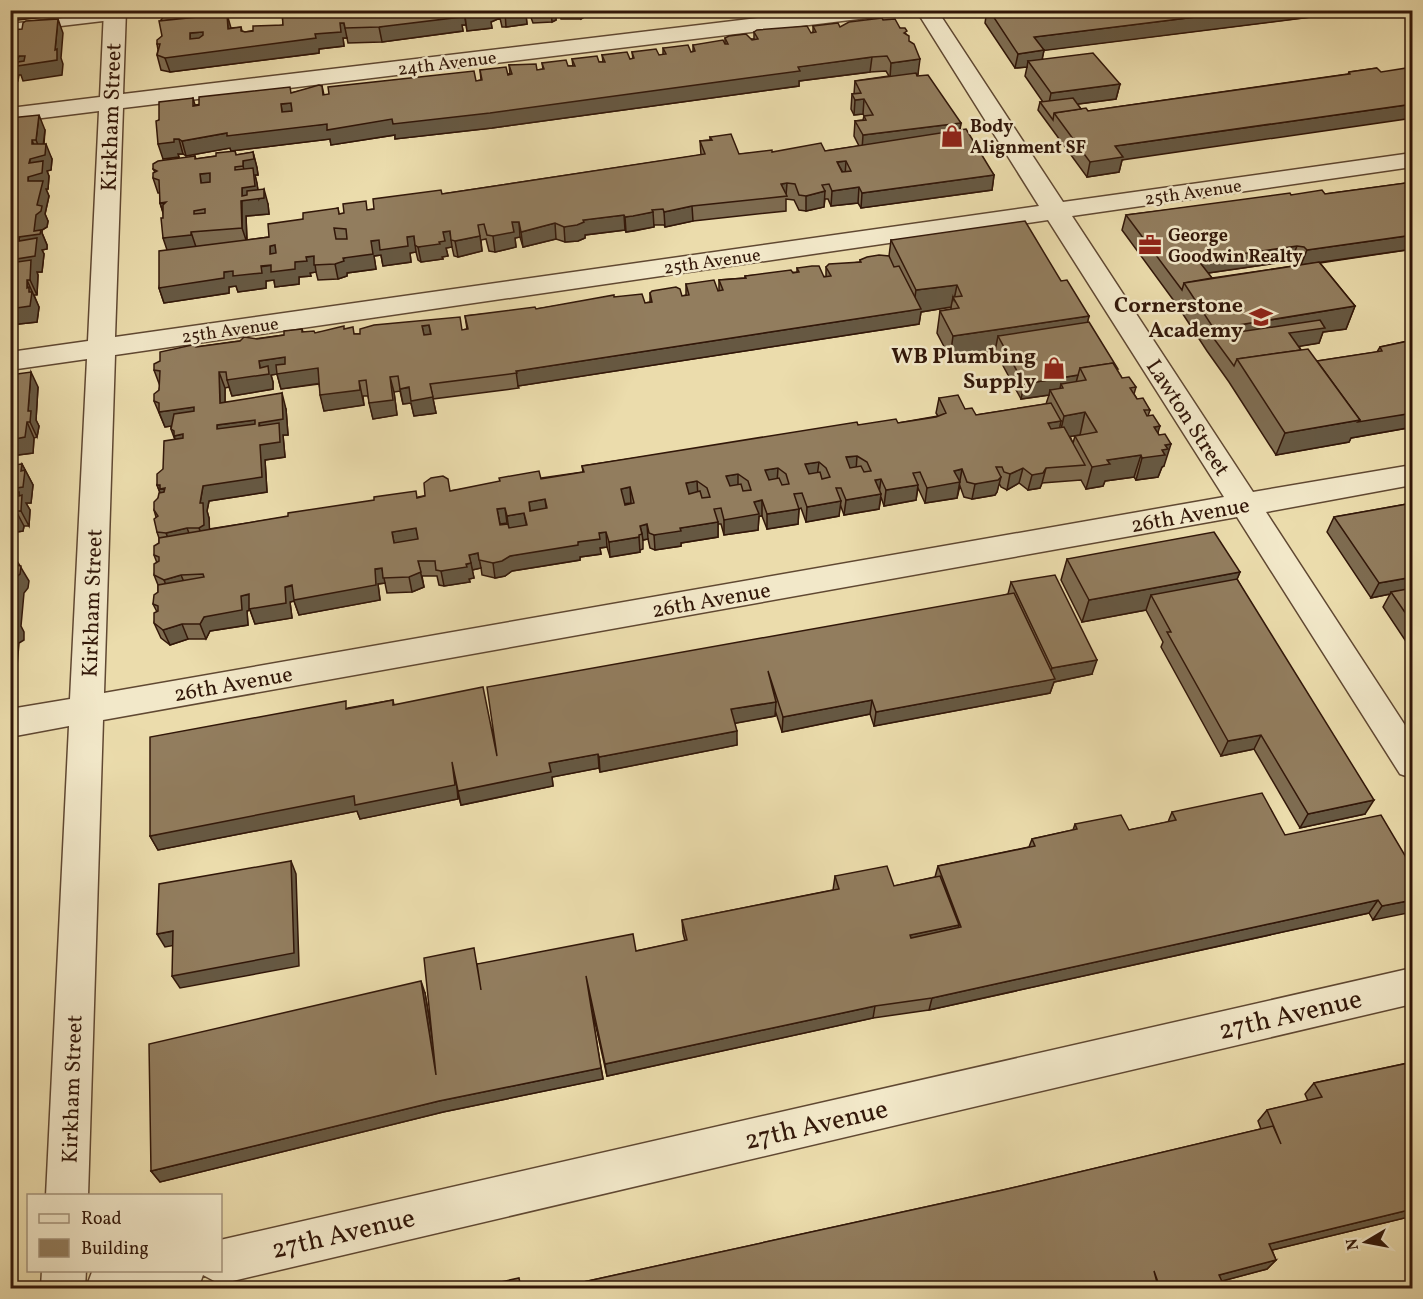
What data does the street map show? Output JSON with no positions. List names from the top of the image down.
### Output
{
  "streets": {
    "street": [
      "24th Avenue",
      "Kirkham Street",
      "25th Avenue",
      "Lawton Street",
      "26th Avenue",
      "27th Avenue"
    ]
  },
  "crossings": [
    ["24th Avenue", "Kirkham Street"],
    ["Kirkham Street", "25th Avenue"],
    ["Kirkham Street", "26th Avenue"],
    ["25th Avenue", "Lawton Street"],
    ["Lawton Street", "26th Avenue"]
  ],
  "places": {
    "shop": ["Body Alignment SF", "WB Plumbing Supply"],
    "office": ["George Goodwin Realty"],
    "school or university": ["Cornerstone Academy"]
  },
  "legend": ["Road", "Building"],
  "north": "left"
}
